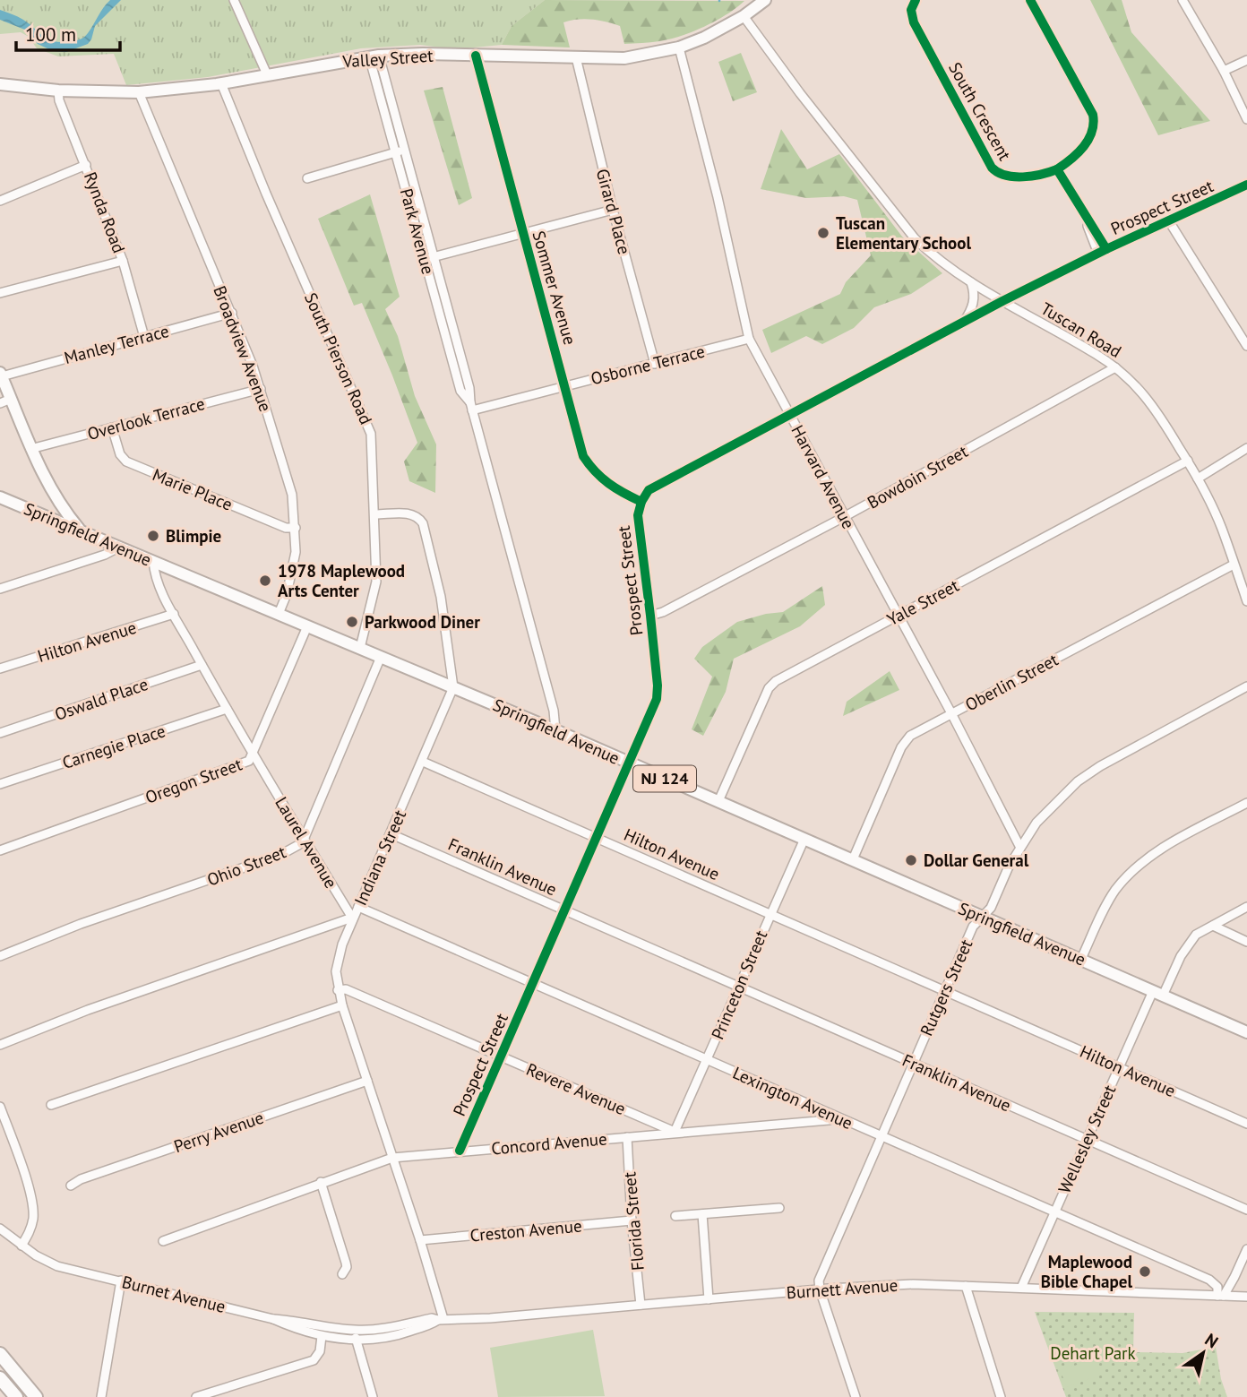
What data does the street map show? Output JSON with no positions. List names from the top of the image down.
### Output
{
  "streets": {
    "main road": ["Valley Street", "Springfield Avenue", "NJ 124"],
    "street": [
      "South Crescent",
      "Prospect Street",
      "Girard Place",
      "Rynda Road",
      "Park Avenue",
      "Sommer Avenue",
      "Tuscan Road",
      "Manley Terrace",
      "Broadview Avenue",
      "South Pierson Road",
      "Osborne Terrace",
      "Overlook Terrace",
      "Harvard Avenue",
      "Bowdoin Street",
      "Marie Place",
      "Yale Street",
      "Hilton Avenue",
      "Oberlin Street",
      "Oswald Place",
      "Carnegie Place",
      "Oregon Street",
      "Laurel Avenue",
      "Indiana Street",
      "Ohio Street",
      "Franklin Avenue",
      "Princeton Street",
      "Rutgers Street",
      "Revere Avenue",
      "Lexington Avenue",
      "Perry Avenue",
      "Wellesley Street",
      "Concord Avenue",
      "Florida Street",
      "Creston Avenue",
      "Burnett Avenue",
      "Burnet Avenue"
    ]
  },
  "crossings": [
    ["Valley Street", "Girard Place"],
    ["Valley Street", "Rynda Road"],
    ["Valley Street", "Park Avenue"],
    ["Valley Street", "Sommer Avenue"],
    ["Valley Street", "Tuscan Road"],
    ["Valley Street", "Broadview Avenue"],
    ["Valley Street", "South Pierson Road"],
    ["Valley Street", "Harvard Avenue"],
    ["Prospect Street", "Sommer Avenue"],
    ["Prospect Street", "Tuscan Road"],
    ["Prospect Street", "Harvard Avenue"],
    ["Prospect Street", "Bowdoin Street"],
    ["Prospect Street", "Springfield Avenue"],
    ["Prospect Street", "Hilton Avenue"],
    ["Prospect Street", "Franklin Avenue"],
    ["Prospect Street", "Revere Avenue"],
    ["Prospect Street", "Lexington Avenue"],
    ["Prospect Street", "Concord Avenue"],
    ["Girard Place", "Osborne Terrace"],
    ["Rynda Road", "Manley Terrace"],
    ["Park Avenue", "Osborne Terrace"],
    ["Park Avenue", "Springfield Avenue"],
    ["Sommer Avenue", "Osborne Terrace"],
    ["Tuscan Road", "Bowdoin Street"],
    ["Tuscan Road", "Yale Street"],
    ["Tuscan Road", "Oberlin Street"],
    ["Manley Terrace", "Broadview Avenue"],
    ["Broadview Avenue", "Overlook Terrace"],
    ["Broadview Avenue", "Marie Place"],
    ["Broadview Avenue", "Springfield Avenue"],
    ["South Pierson Road", "Springfield Avenue"],
    ["Osborne Terrace", "Harvard Avenue"],
    ["Overlook Terrace", "Marie Place"],
    ["Harvard Avenue", "Bowdoin Street"],
    ["Harvard Avenue", "Yale Street"],
    ["Harvard Avenue", "Oberlin Street"],
    ["Harvard Avenue", "Rutgers Street"],
    ["Springfield Avenue", "Yale Street"],
    ["Springfield Avenue", "Oberlin Street"],
    ["Springfield Avenue", "Oregon Street"],
    ["Springfield Avenue", "Laurel Avenue"],
    ["Springfield Avenue", "Indiana Street"],
    ["Springfield Avenue", "Ohio Street"],
    ["Springfield Avenue", "Princeton Street"],
    ["Springfield Avenue", "Rutgers Street"],
    ["Springfield Avenue", "Wellesley Street"],
    ["Hilton Avenue", "Laurel Avenue"],
    ["Hilton Avenue", "Indiana Street"],
    ["Hilton Avenue", "Princeton Street"],
    ["Hilton Avenue", "Rutgers Street"],
    ["Hilton Avenue", "Wellesley Street"],
    ["Oswald Place", "Laurel Avenue"],
    ["Carnegie Place", "Laurel Avenue"],
    ["Oregon Street", "Laurel Avenue"],
    ["Laurel Avenue", "Indiana Street"],
    ["Laurel Avenue", "Ohio Street"],
    ["Indiana Street", "Franklin Avenue"],
    ["Indiana Street", "Lexington Avenue"],
    ["Franklin Avenue", "Princeton Street"],
    ["Franklin Avenue", "Rutgers Street"],
    ["Franklin Avenue", "Wellesley Street"],
    ["Princeton Street", "Revere Avenue"],
    ["Princeton Street", "Lexington Avenue"],
    ["Princeton Street", "Concord Avenue"],
    ["Rutgers Street", "Lexington Avenue"],
    ["Rutgers Street", "Burnett Avenue"],
    ["Revere Avenue", "Concord Avenue"],
    ["Lexington Avenue", "Wellesley Street"],
    ["Lexington Avenue", "Concord Avenue"],
    ["Lexington Avenue", "Burnett Avenue"],
    ["Wellesley Street", "Burnett Avenue"],
    ["Concord Avenue", "Florida Street"],
    ["Florida Street", "Creston Avenue"],
    ["Florida Street", "Burnett Avenue"],
    ["Burnett Avenue", "Burnet Avenue"]
  ],
  "parks": ["Dehart Park"],
  "places": [
    "Tuscan Elementary School",
    "Blimpie",
    "1978 Maplewood Arts Center",
    "Parkwood Diner",
    "Dollar General",
    "Maplewood Bible Chapel"
  ],
  "scale_bar": "100 m",
  "north": "top right"
}
